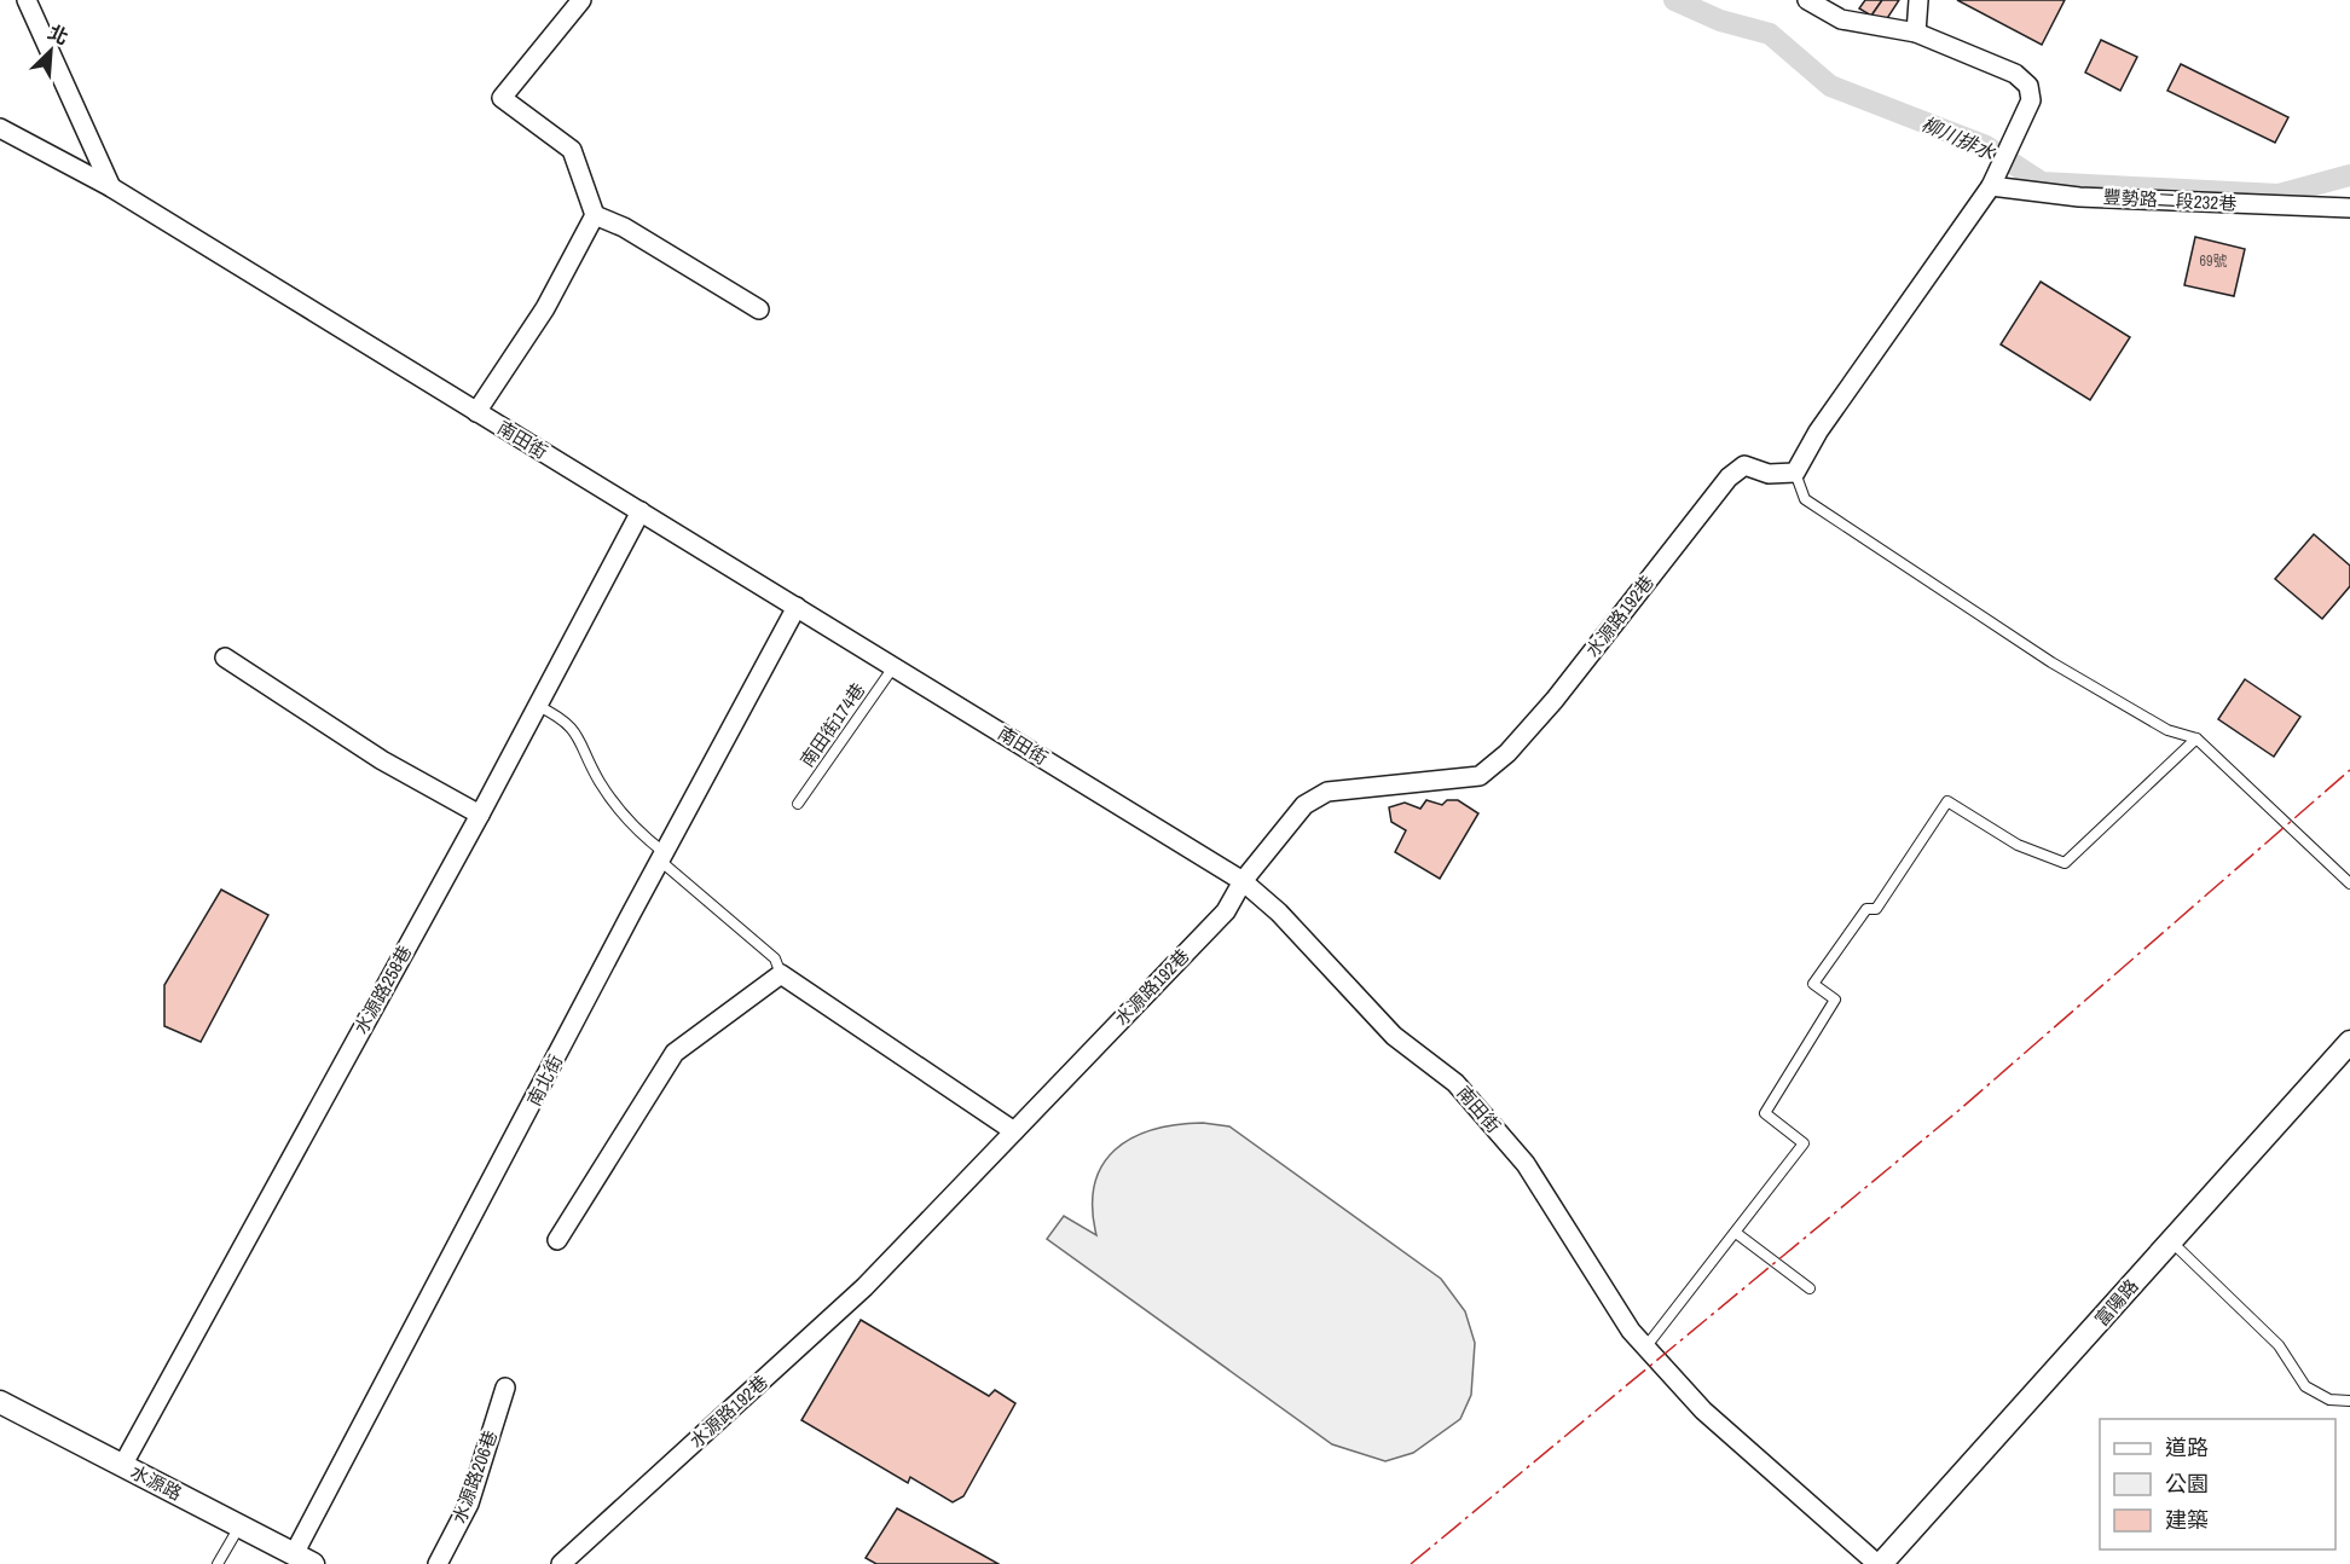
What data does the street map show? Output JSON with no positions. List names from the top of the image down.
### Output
{
  "streets": {
    "street": [
      "豐勢路二段232巷",
      "南田街",
      "水源路192巷",
      "水源路258巷",
      "南北街",
      "富陽路",
      "水源路206巷",
      "水源路"
    ],
    "lane": ["南田街174巷"]
  },
  "crossings": [
    ["南田街", "水源路192巷"],
    ["南田街", "南田街174巷"],
    ["南田街", "水源路258巷"],
    ["南田街", "南北街"],
    ["南田街", "富陽路"],
    ["水源路258巷", "水源路"],
    ["南北街", "水源路"]
  ],
  "water": ["柳川排水"],
  "house_numbers": ["69號"],
  "legend": ["道路", "公園", "建築"],
  "north": "top right"
}
